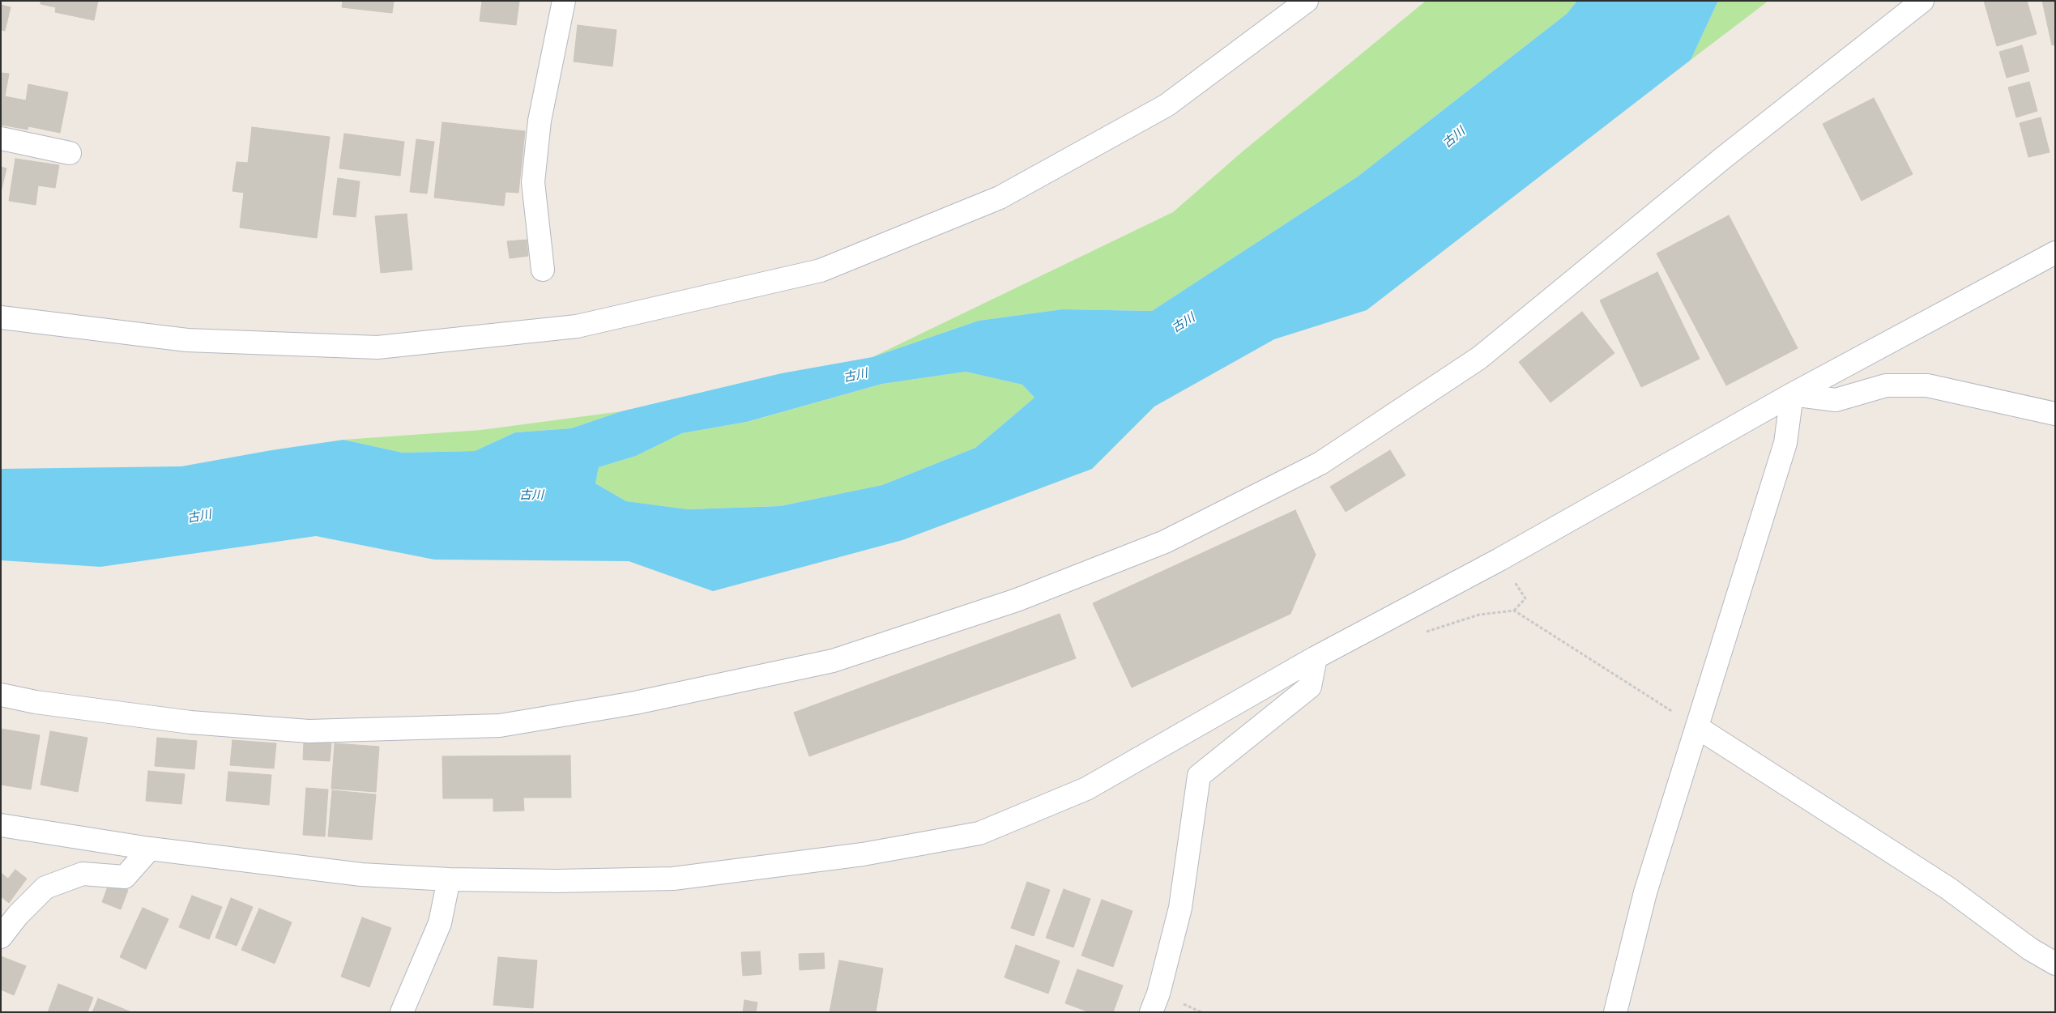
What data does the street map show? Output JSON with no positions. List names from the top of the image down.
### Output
{
  "water": ["古川"]
}
